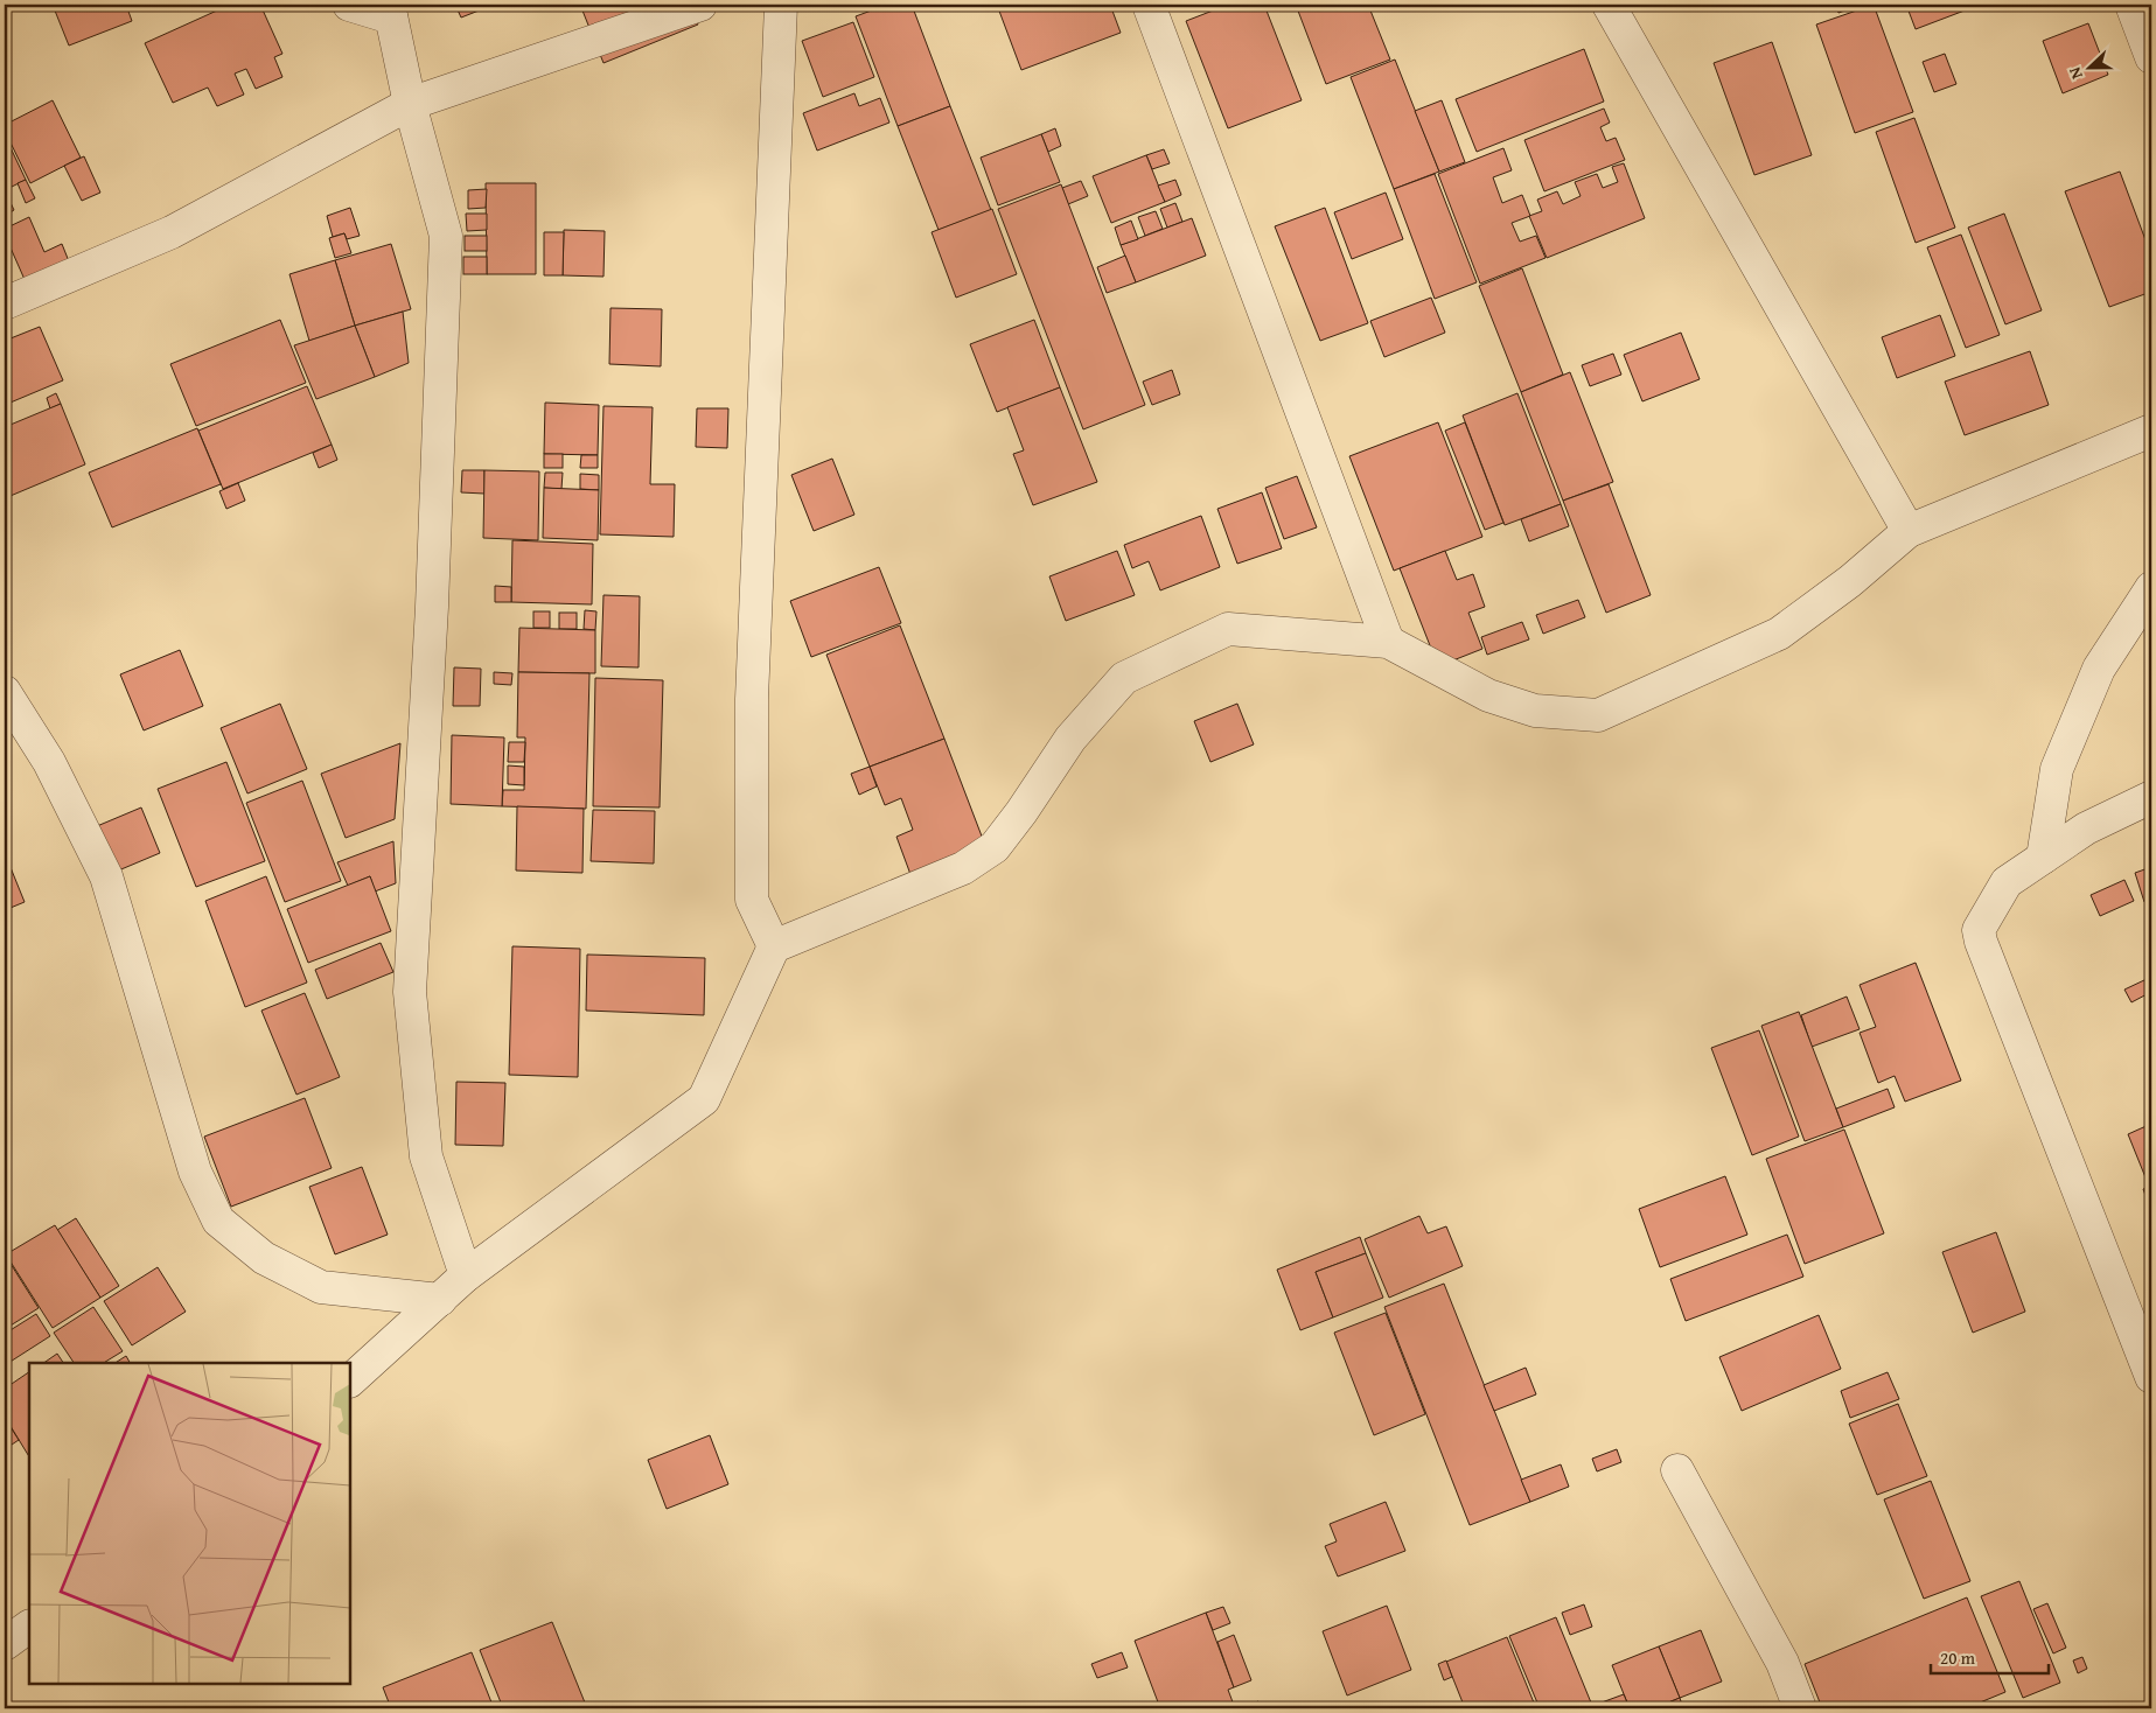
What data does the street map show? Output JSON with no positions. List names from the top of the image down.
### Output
{
  "scale_bar": "20 m",
  "north": "left"
}
